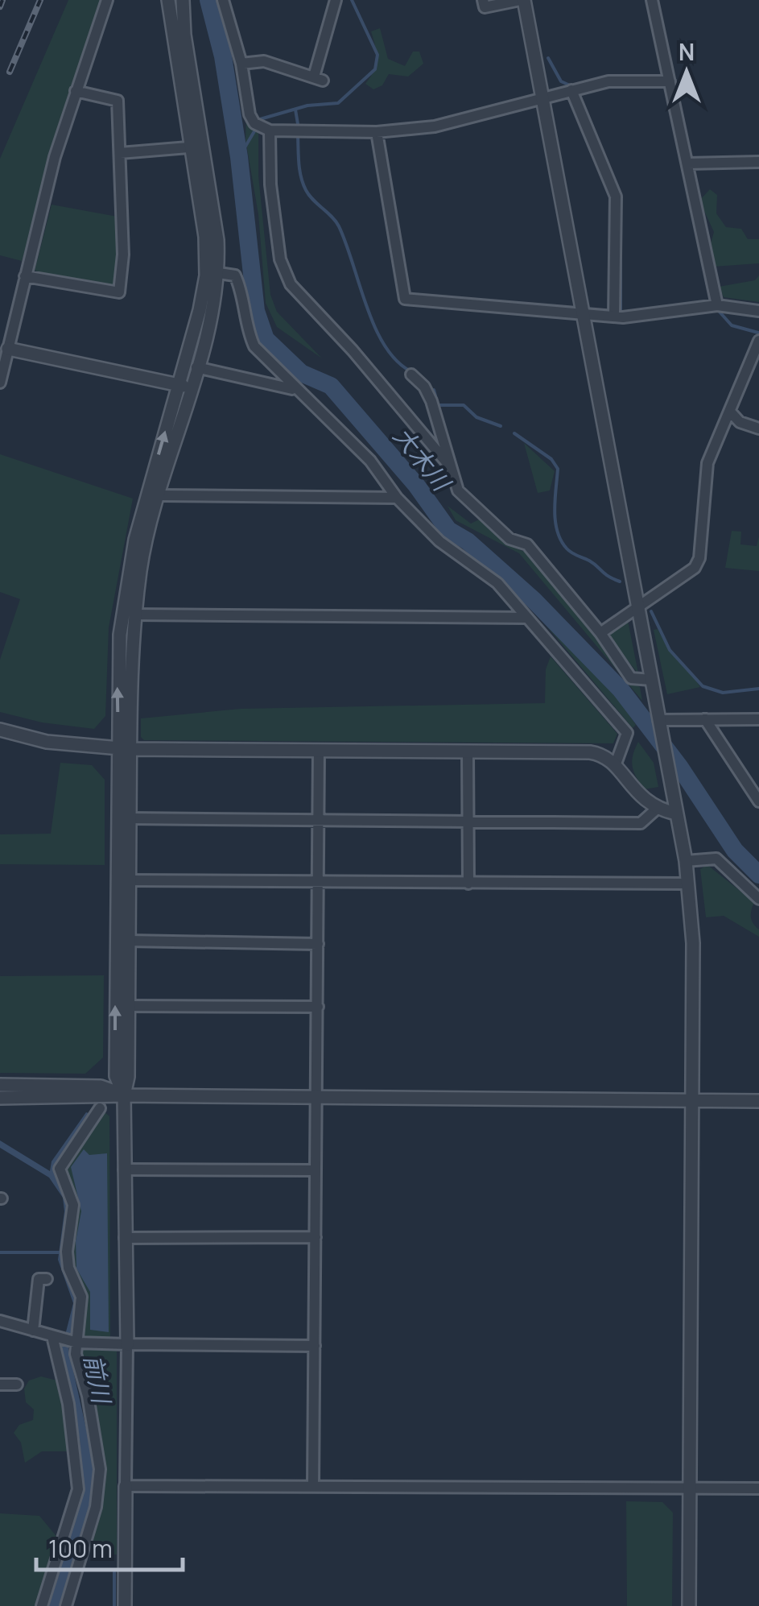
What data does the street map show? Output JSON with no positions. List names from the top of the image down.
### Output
{
  "water": ["大木川", "前川"],
  "scale_bar": "100 m",
  "north": "top"
}
